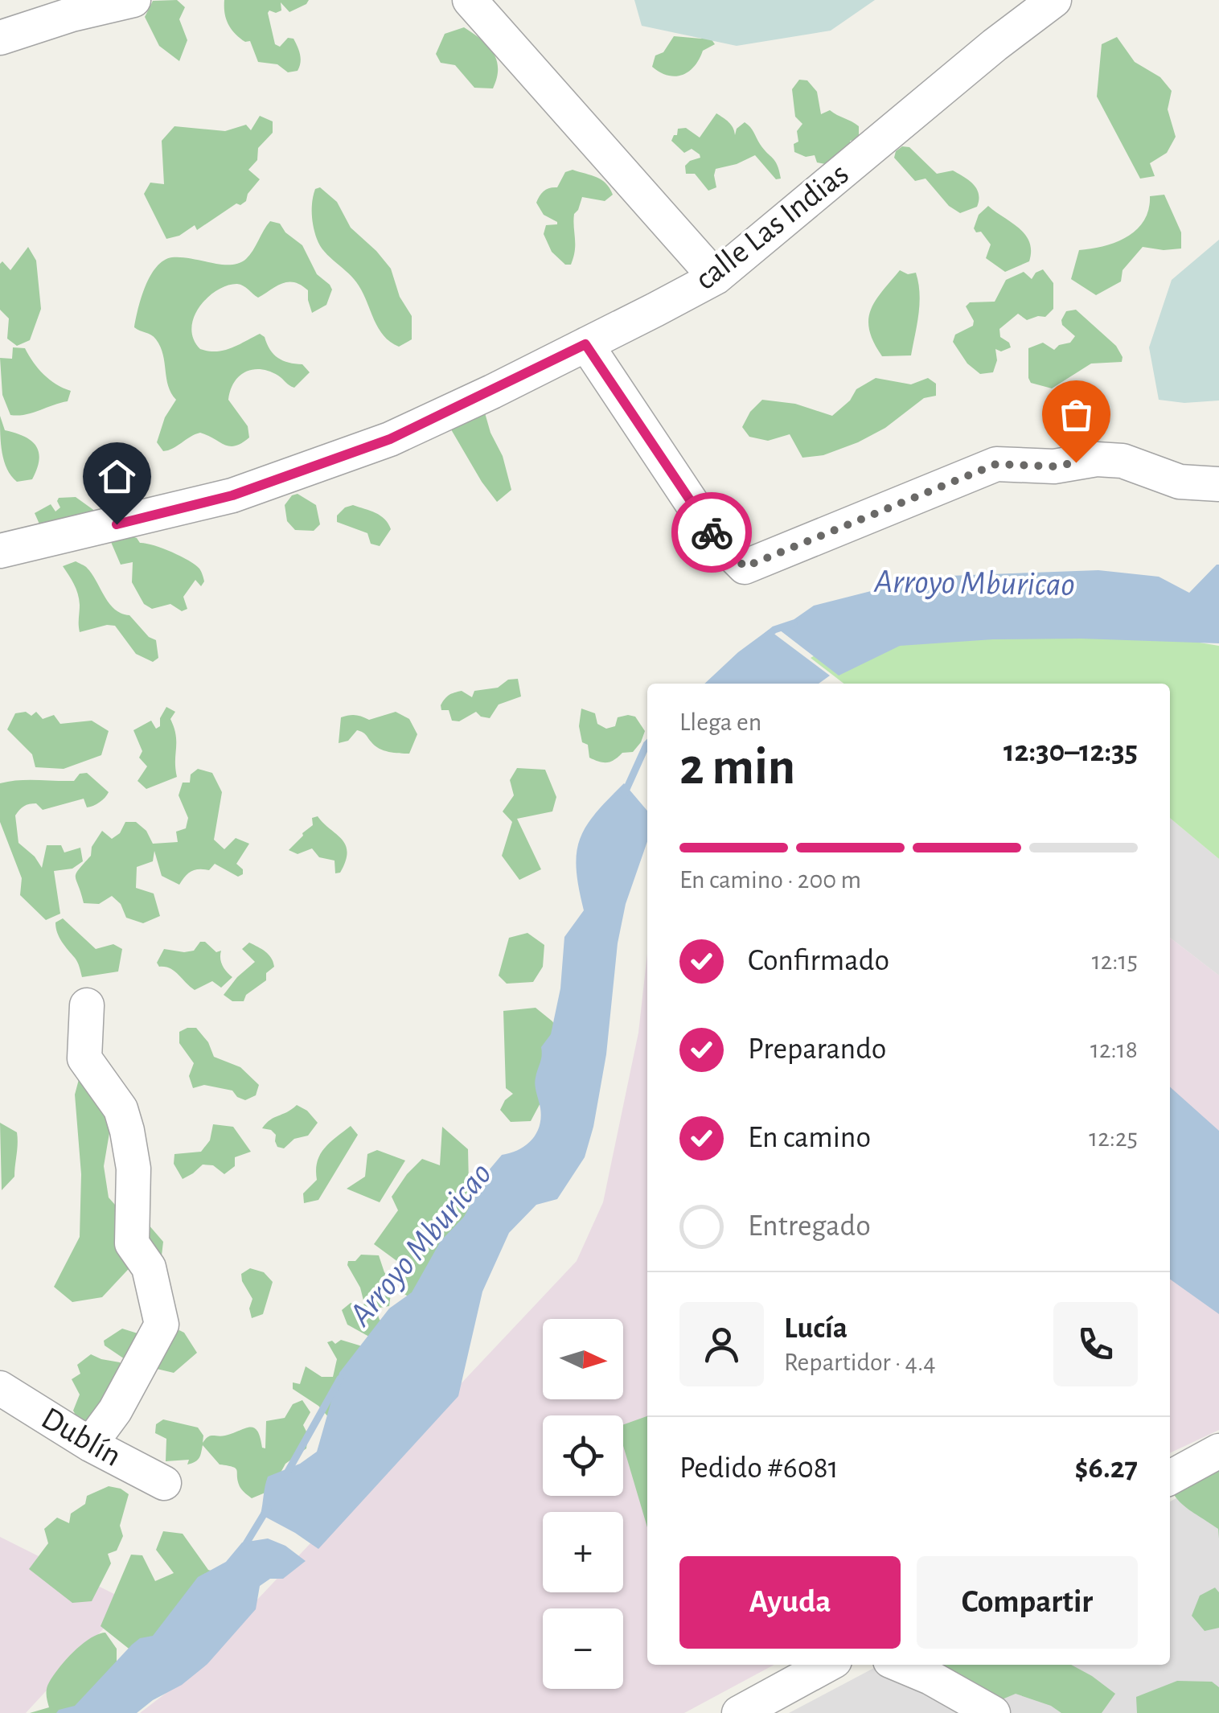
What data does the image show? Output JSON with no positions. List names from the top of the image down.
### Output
{
  "streets": {
    "street": ["calle Las Indias", "Dublín"]
  },
  "water": ["Arroyo Mburicao"],
  "north": "right",
  "page": {
    "heading": ["2 min", "Llega en", "12:30–12:35"],
    "panel": [
      "Lucía",
      "Repartidor · 4.4",
      "Pedido #6081",
      "$6.27"
    ],
    "bar": "En camino · 200 m",
    "list": [
      ["Confirmado", "12:15"],
      ["Preparando", "12:18"],
      ["En camino", "12:25"],
      "Entregado"
    ],
    "map_buttons": ["+", "−"],
    "buttons": ["Ayuda", "Compartir"]
  }
}
